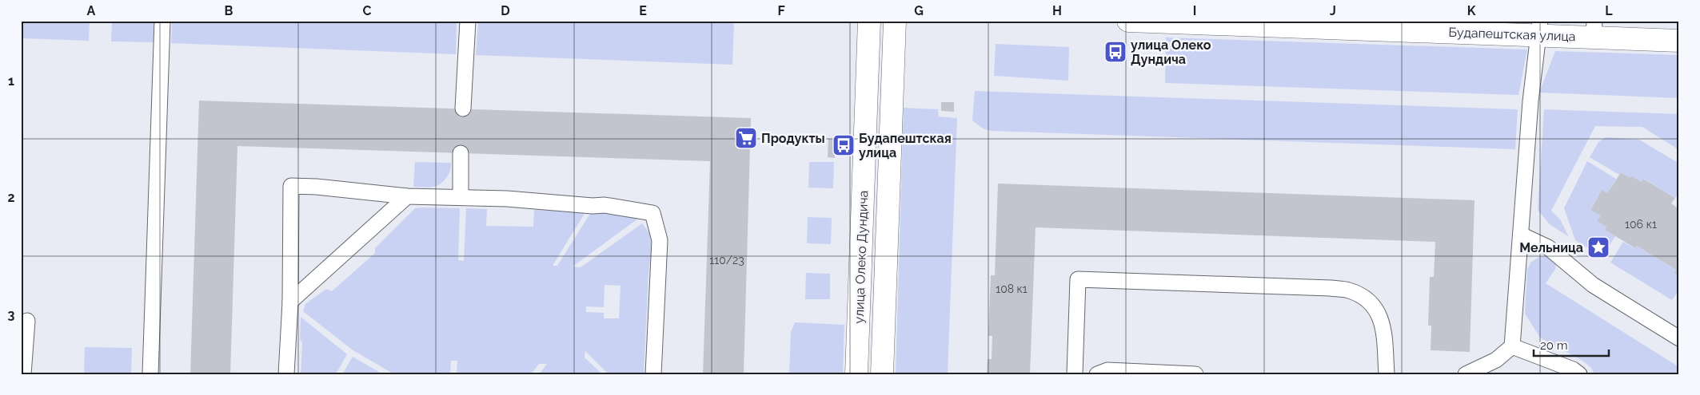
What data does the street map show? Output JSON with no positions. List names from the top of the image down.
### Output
{
  "streets": {
    "street": ["Будапештская улица", "улица Олеко Дундича"]
  },
  "places": {
    "bus stop": ["улица Олеко Дундича", "Будапештская улица"],
    "supermarket": ["Продукты"],
    "place": ["Мельница"]
  },
  "house_numbers": ["106 к1", "110/23", "108 к1"],
  "scale_bar": "20 m",
  "grid": {
    "columns": [
      "A",
      "B",
      "C",
      "D",
      "E",
      "F",
      "G",
      "H",
      "I",
      "J",
      "K",
      "L"
    ],
    "rows": ["1", "2", "3"]
  }
}
